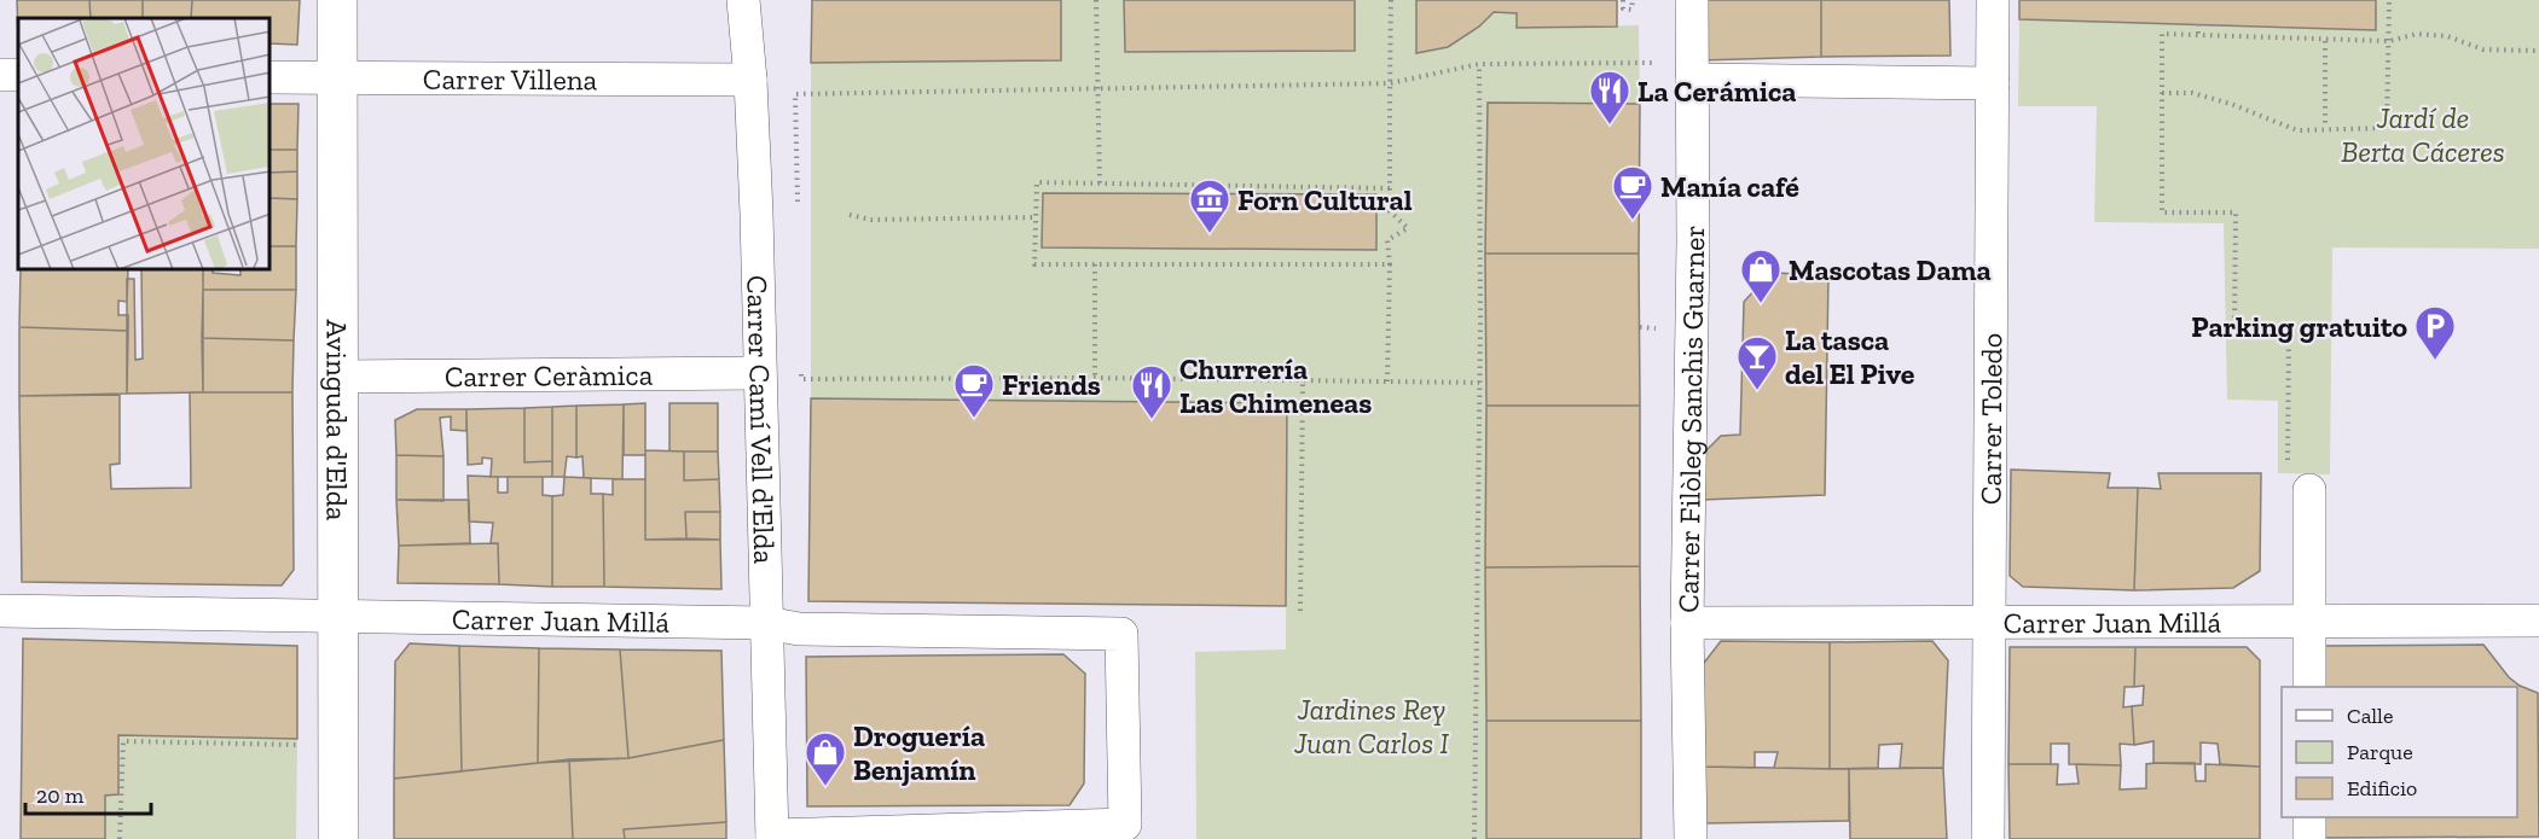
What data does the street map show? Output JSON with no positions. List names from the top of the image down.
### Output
{
  "streets": {
    "street": [
      "Carrer Villena",
      "Carrer Ceràmica",
      "Carrer Camí Vell d'Elda",
      "Carrer Toledo",
      "Avinguda d'Elda",
      "Carrer Filòleg Sanchis Guarner",
      "Carrer Juan Millá"
    ]
  },
  "crossings": [
    ["Carrer Villena", "Carrer Camí Vell d'Elda"],
    ["Carrer Villena", "Avinguda d'Elda"],
    ["Carrer Ceràmica", "Carrer Camí Vell d'Elda"],
    ["Carrer Ceràmica", "Avinguda d'Elda"],
    ["Carrer Camí Vell d'Elda", "Carrer Juan Millá"],
    ["Carrer Toledo", "Carrer Juan Millá"],
    ["Avinguda d'Elda", "Carrer Juan Millá"],
    ["Carrer Filòleg Sanchis Guarner", "Carrer Juan Millá"]
  ],
  "parks": ["Jardí de Berta Cáceres", "Jardines Rey Juan Carlos I"],
  "places": {
    "restaurant": ["La Cerámica", "Churrería Las Chimeneas"],
    "cafe": ["Manía café", "Friends"],
    "museum": ["Forn Cultural"],
    "shop": ["Mascotas Dama", "Droguería Benjamín"],
    "parking": ["Parking gratuito"],
    "bar": ["La tasca del El Pive"]
  },
  "legend": ["Calle", "Parque", "Edificio"],
  "scale_bar": "20 m"
}
